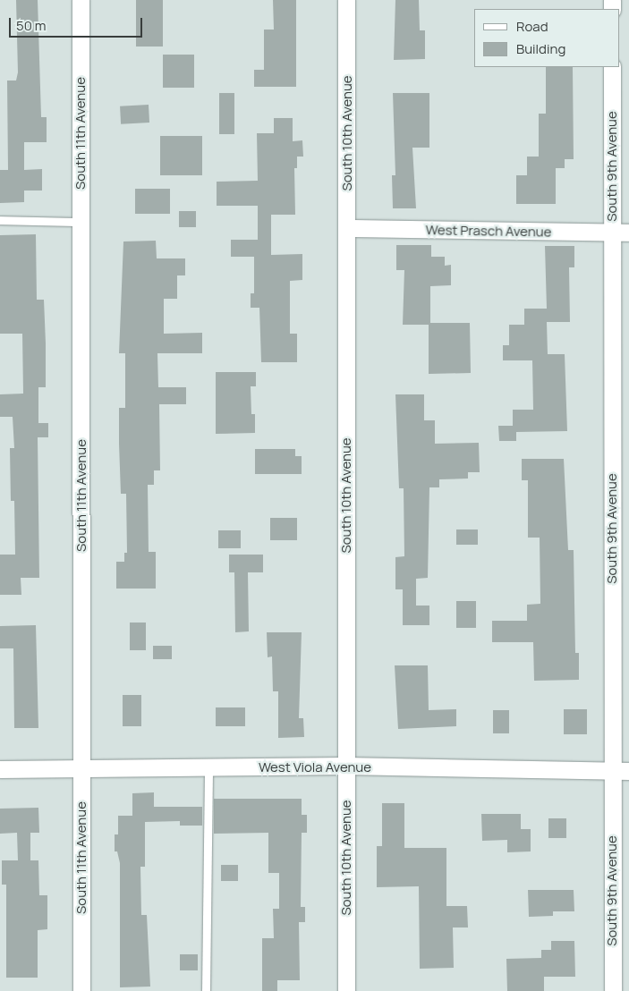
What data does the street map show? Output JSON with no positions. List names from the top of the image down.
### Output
{
  "streets": {
    "street": [
      "South 11th Avenue",
      "South 10th Avenue",
      "South 9th Avenue",
      "West Prasch Avenue",
      "West Viola Avenue"
    ]
  },
  "crossings": [
    ["South 11th Avenue", "West Viola Avenue"],
    ["South 10th Avenue", "West Prasch Avenue"],
    ["South 10th Avenue", "West Viola Avenue"],
    ["South 9th Avenue", "West Prasch Avenue"],
    ["South 9th Avenue", "West Viola Avenue"]
  ],
  "legend": ["Road", "Building"],
  "scale_bar": "50 m"
}
